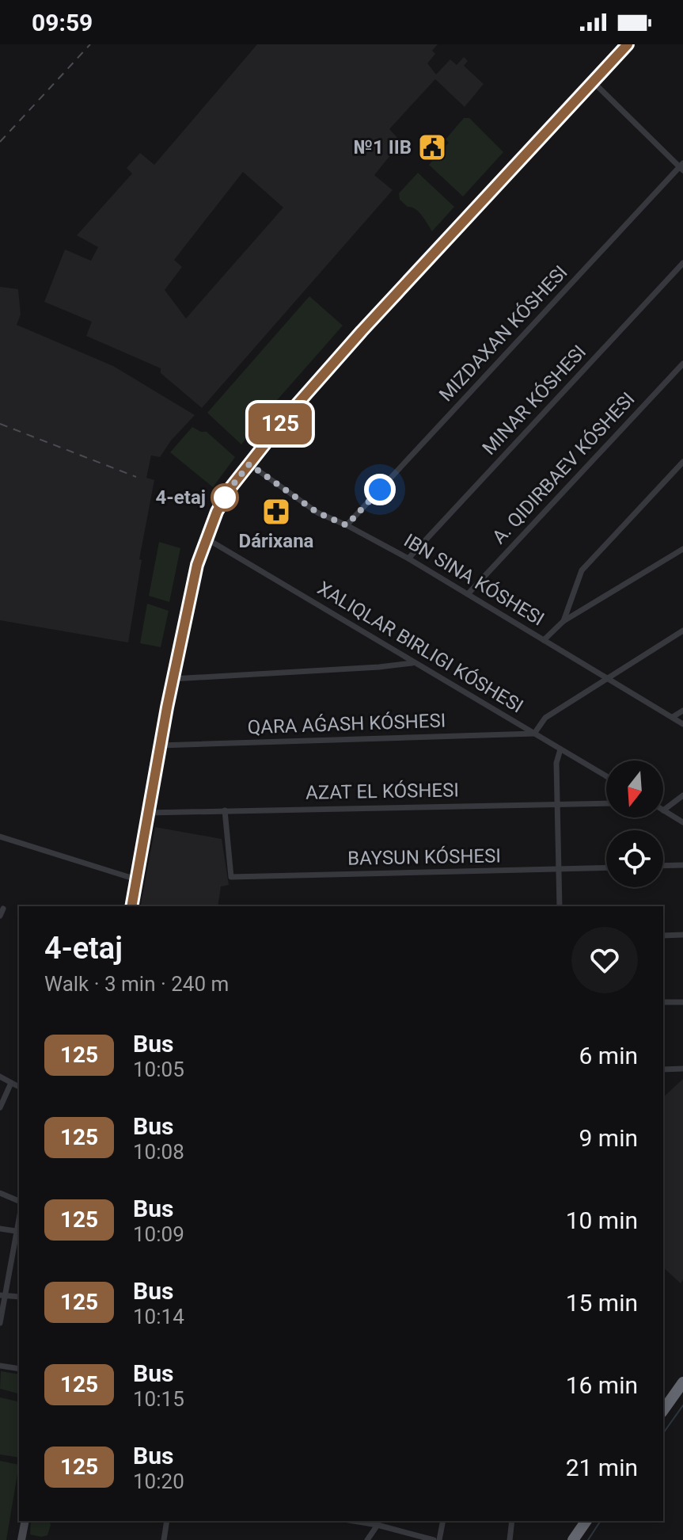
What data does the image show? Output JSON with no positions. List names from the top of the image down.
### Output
{
  "streets": {
    "street": [
      "MIZDAXAN KÓSHESI",
      "MINAR KÓSHESI",
      "IBN SINA KÓSHESI",
      "QARA AǴASH KÓSHESI",
      "AZAT EL KÓSHESI",
      "BAYSUN KÓSHESI"
    ]
  },
  "crossings": [
    ["MIZDAXAN KÓSHESI", "IBN SINA KÓSHESI"],
    ["MINAR KÓSHESI", "IBN SINA KÓSHESI"],
    ["AZAT EL KÓSHESI", "BAYSUN KÓSHESI"]
  ],
  "places": {
    "public building": ["№1 IIB"],
    "other": ["4-etaj"],
    "pharmacy": ["Dárixana"]
  },
  "lines": ["bus line 125"],
  "north": "bottom",
  "page": {
    "status": "09:59",
    "on_map": "125",
    "heading": ["4-etaj", "Walk · 3 min · 240 m"],
    "list": [
      {
        "mark": "125",
        "name": "Bus",
        "note": "10:05",
        "value": "6 min"
      },
      {
        "mark": "125",
        "name": "Bus",
        "note": "10:08",
        "value": "9 min"
      },
      {
        "mark": "125",
        "name": "Bus",
        "note": "10:09",
        "value": "10 min"
      },
      {
        "mark": "125",
        "name": "Bus",
        "note": "10:14",
        "value": "15 min"
      },
      {
        "mark": "125",
        "name": "Bus",
        "note": "10:15",
        "value": "16 min"
      },
      {
        "mark": "125",
        "name": "Bus",
        "note": "10:20",
        "value": "21 min"
      }
    ]
  }
}
